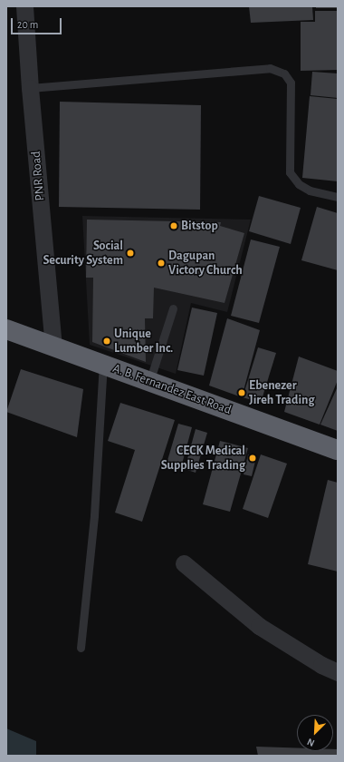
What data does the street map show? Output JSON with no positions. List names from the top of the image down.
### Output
{
  "streets": {
    "highway": ["A. B. Fernandez East Road"],
    "street": ["PNR Road"]
  },
  "crossings": [
    ["PNR Road", "A. B. Fernandez East Road"]
  ],
  "places": [
    "Bitstop",
    "Social Security System",
    "Dagupan Victory Church",
    "Unique Lumber Inc.",
    "Ebenezer Jireh Trading",
    "CECK Medical Supplies Trading"
  ],
  "scale_bar": "20 m",
  "north": "bottom left"
}
